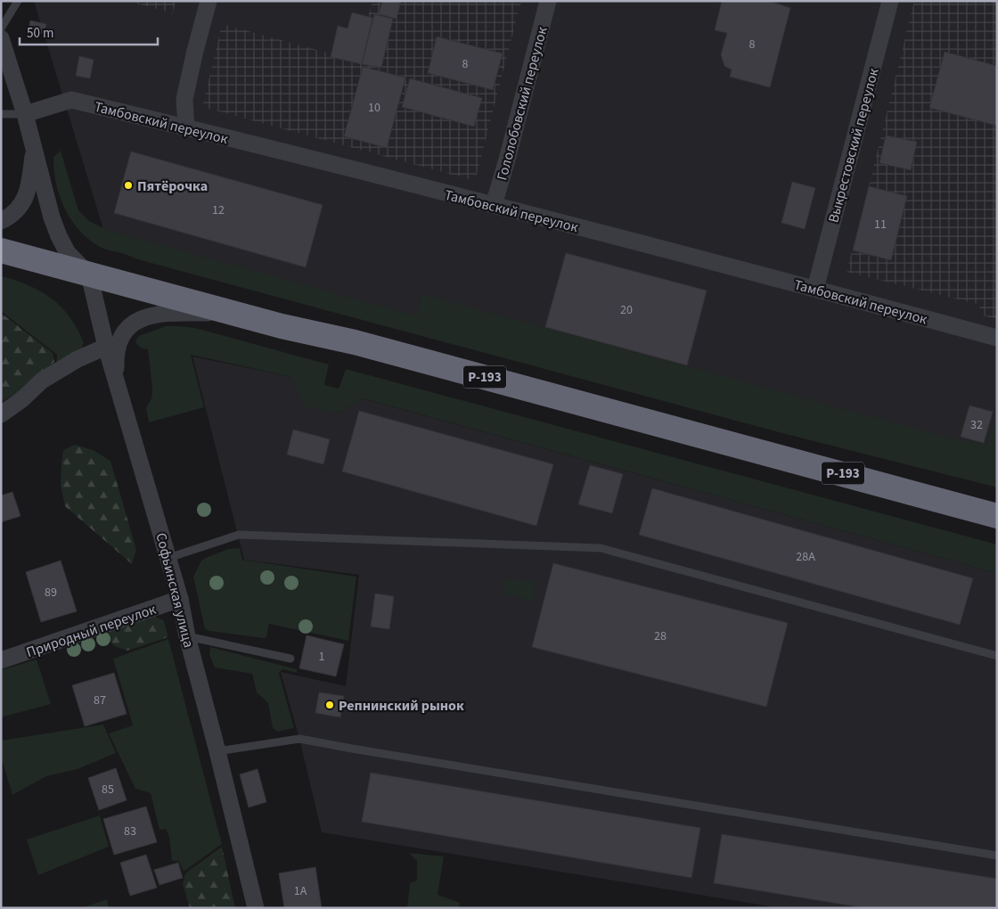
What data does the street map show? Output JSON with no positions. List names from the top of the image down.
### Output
{
  "streets": {
    "highway": ["Р-193"],
    "street": [
      "Гололобовский переулок",
      "Тамбовский переулок",
      "Выкрестовский переулок",
      "Софьинская улица",
      "Природный переулок"
    ]
  },
  "crossings": [
    ["Гололобовский переулок", "Тамбовский переулок"],
    ["Тамбовский переулок", "Выкрестовский переулок"],
    ["Р-193", "Софьинская улица"],
    ["Софьинская улица", "Природный переулок"]
  ],
  "places": ["Пятёрочка", "Репнинский рынок"],
  "house_numbers": [
    "8",
    "8",
    "10",
    "12",
    "11",
    "20",
    "32",
    "28А",
    "89",
    "28",
    "1",
    "87",
    "85",
    "83",
    "1А"
  ],
  "scale_bar": "50 m"
}
